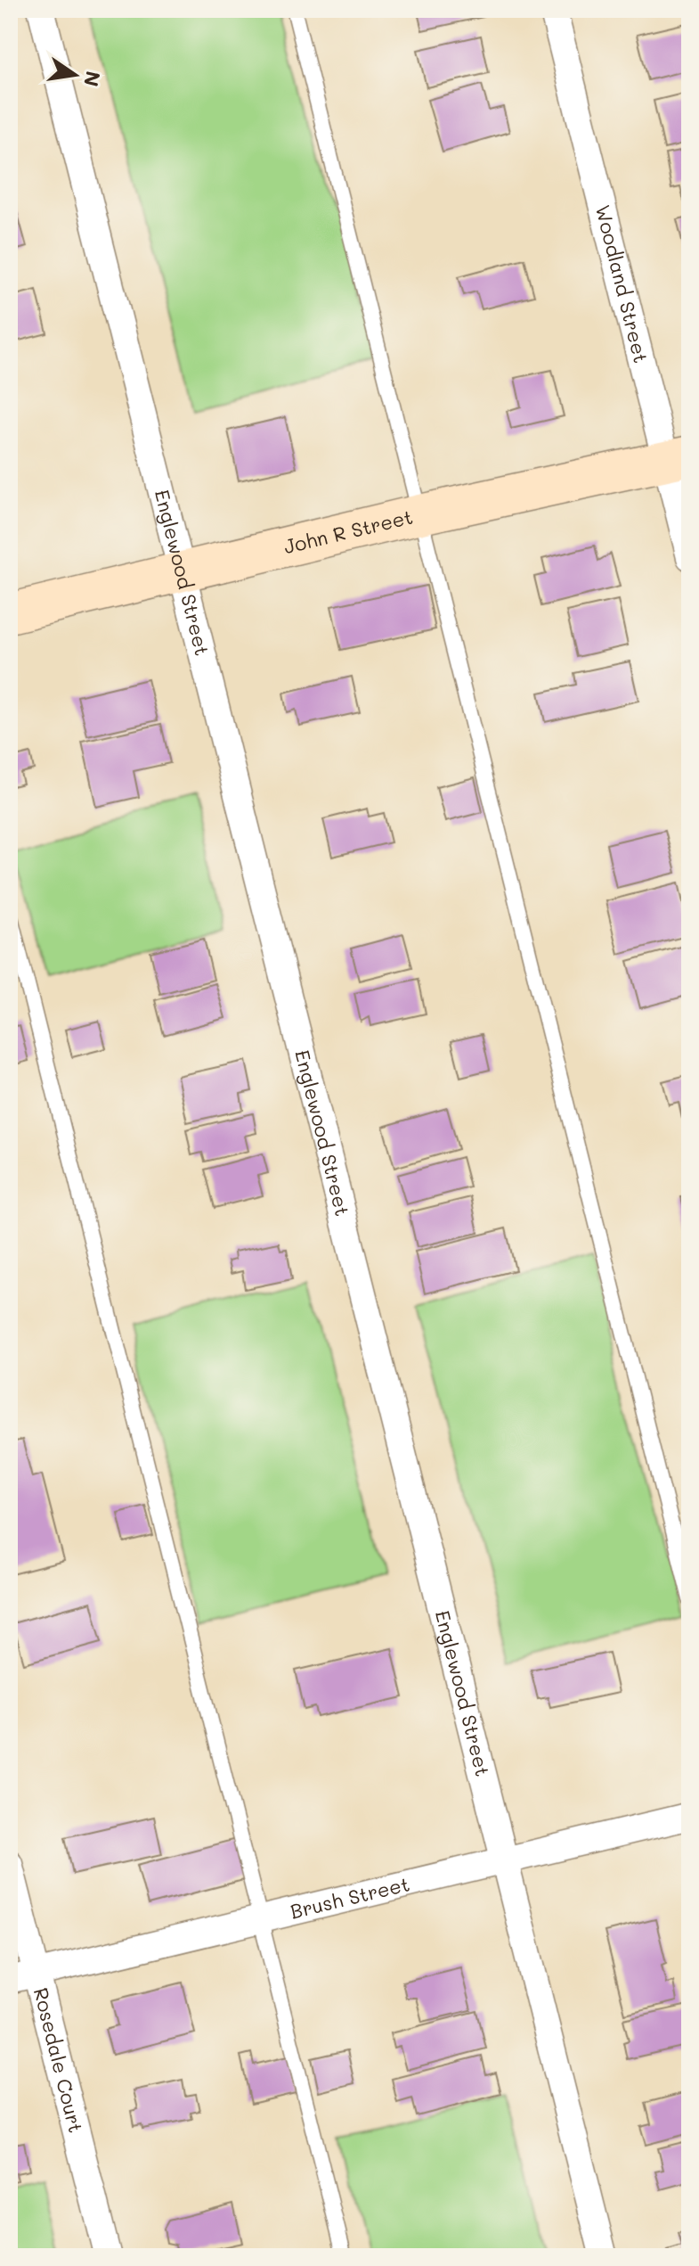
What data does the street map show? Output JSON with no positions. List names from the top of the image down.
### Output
{
  "streets": {
    "street": [
      "Woodland Street",
      "John R Street",
      "Englewood Street",
      "Brush Street",
      "Rosedale Court"
    ]
  },
  "crossings": [
    ["Woodland Street", "John R Street"],
    ["John R Street", "Englewood Street"],
    ["Englewood Street", "Brush Street"],
    ["Brush Street", "Rosedale Court"]
  ],
  "north": "right"
}
